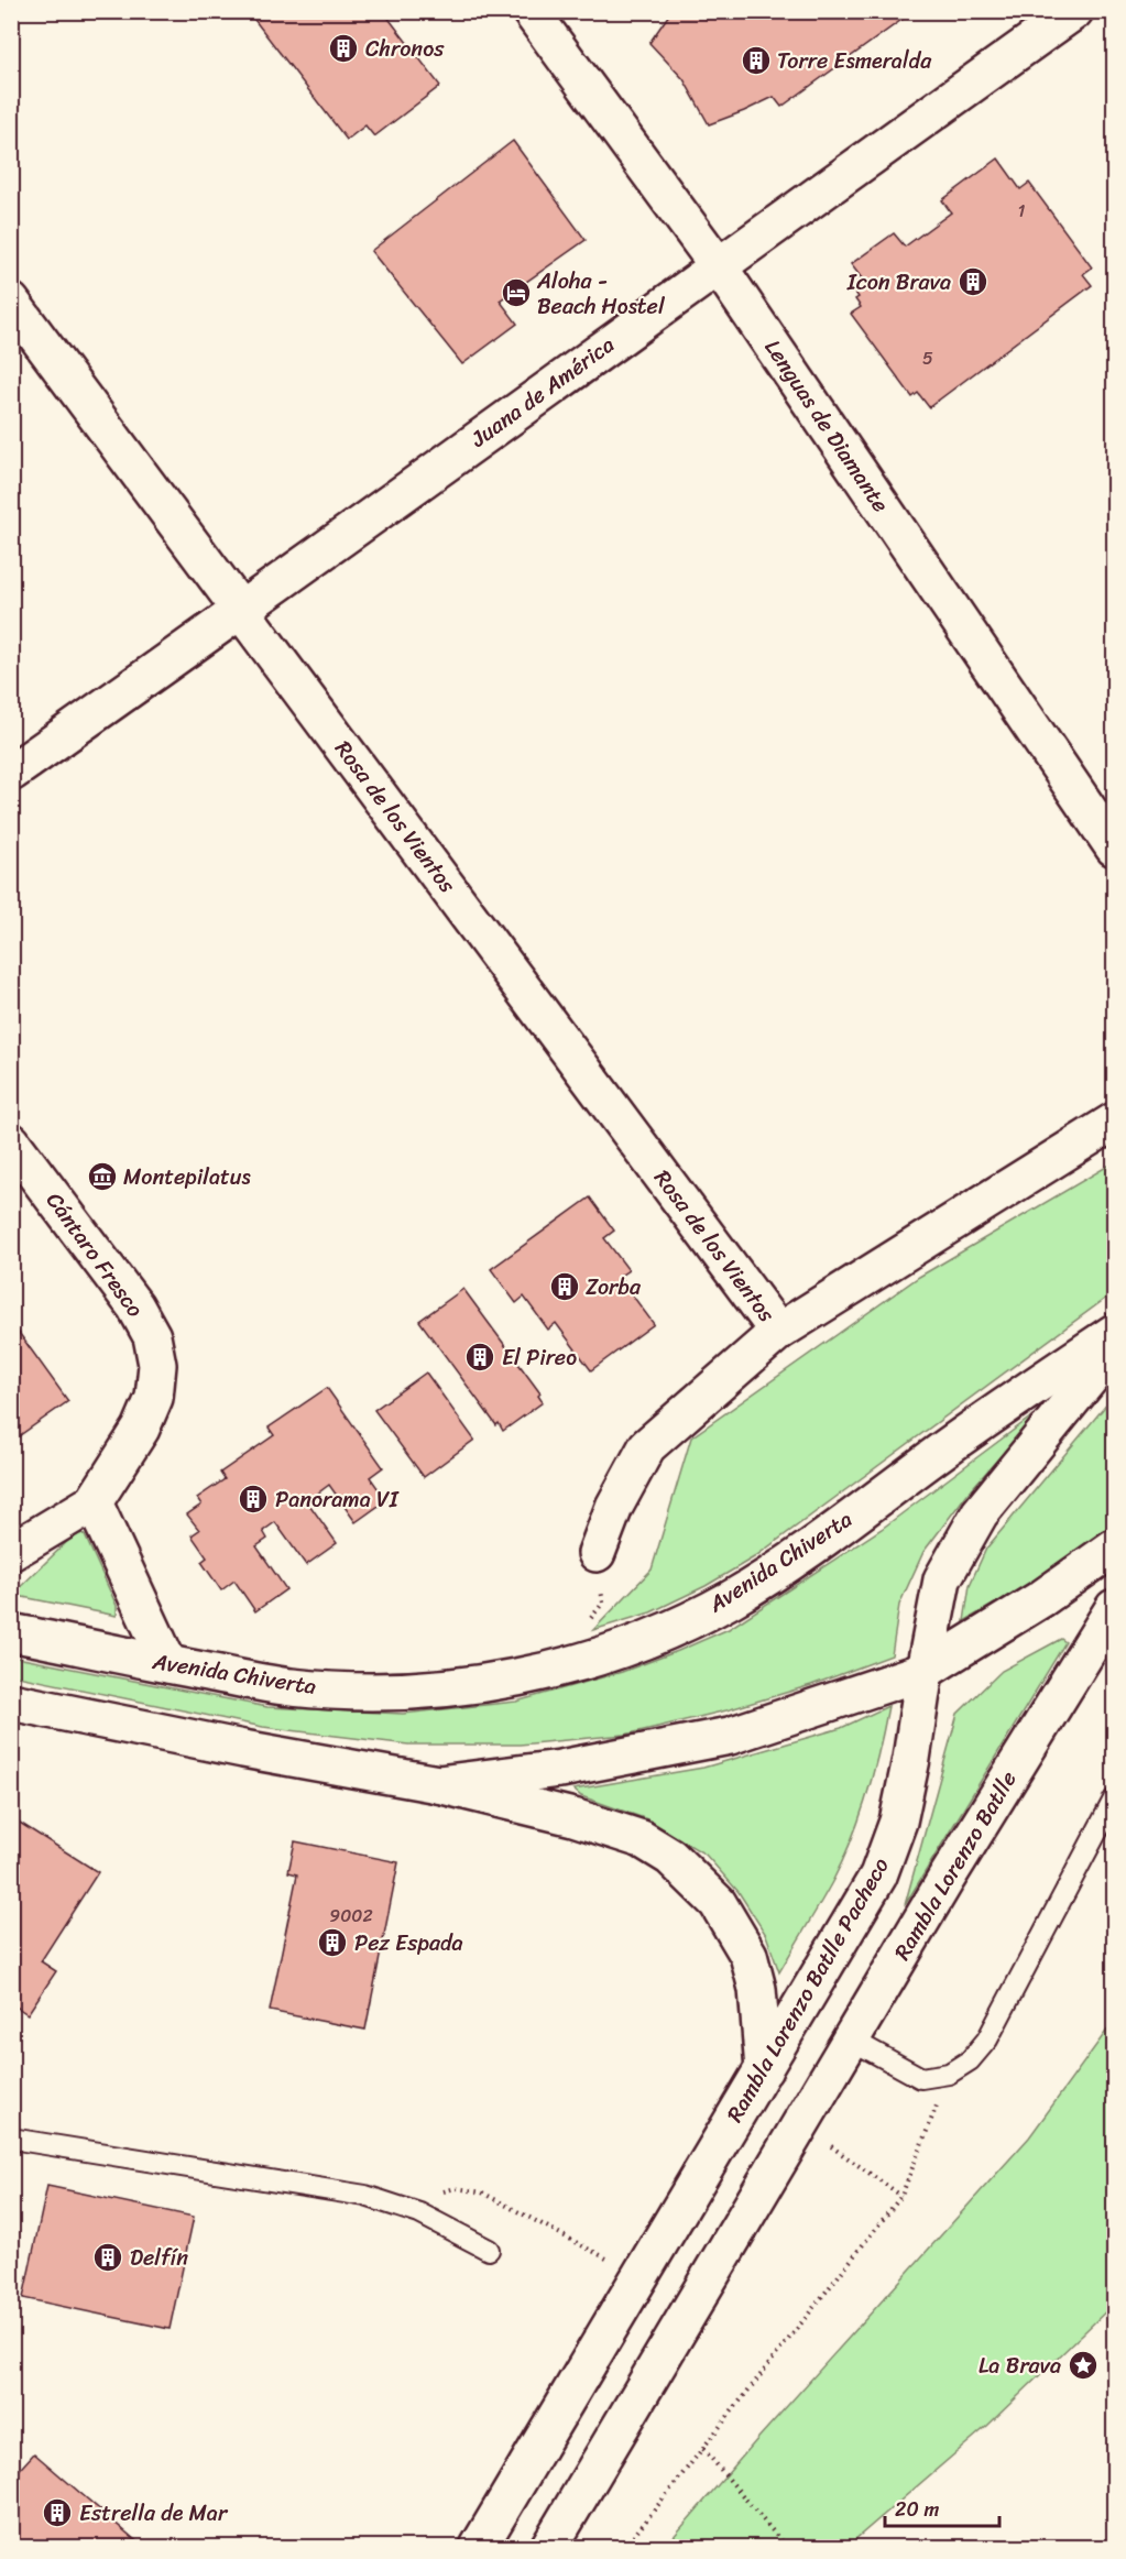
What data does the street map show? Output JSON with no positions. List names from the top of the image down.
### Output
{
  "streets": {
    "street": [
      "Juana de América",
      "Lenguas de Diamante",
      "Rosa de los Vientos",
      "Cántaro Fresco",
      "Avenida Chiverta",
      "Rambla Lorenzo Batlle",
      "Rambla Lorenzo Batlle Pacheco"
    ]
  },
  "crossings": [
    ["Juana de América", "Lenguas de Diamante"],
    ["Juana de América", "Rosa de los Vientos"]
  ],
  "places": {
    "building": [
      "Chronos",
      "Torre Esmeralda",
      "Icon Brava",
      "Zorba",
      "El Pireo",
      "Panorama VI",
      "Pez Espada",
      "Delfín",
      "Estrella de Mar"
    ],
    "hotel": ["Aloha - Beach Hostel"],
    "museum": ["Montepilatus"],
    "place": ["La Brava"]
  },
  "house_numbers": ["1", "5", "9002"],
  "scale_bar": "20 m"
}
